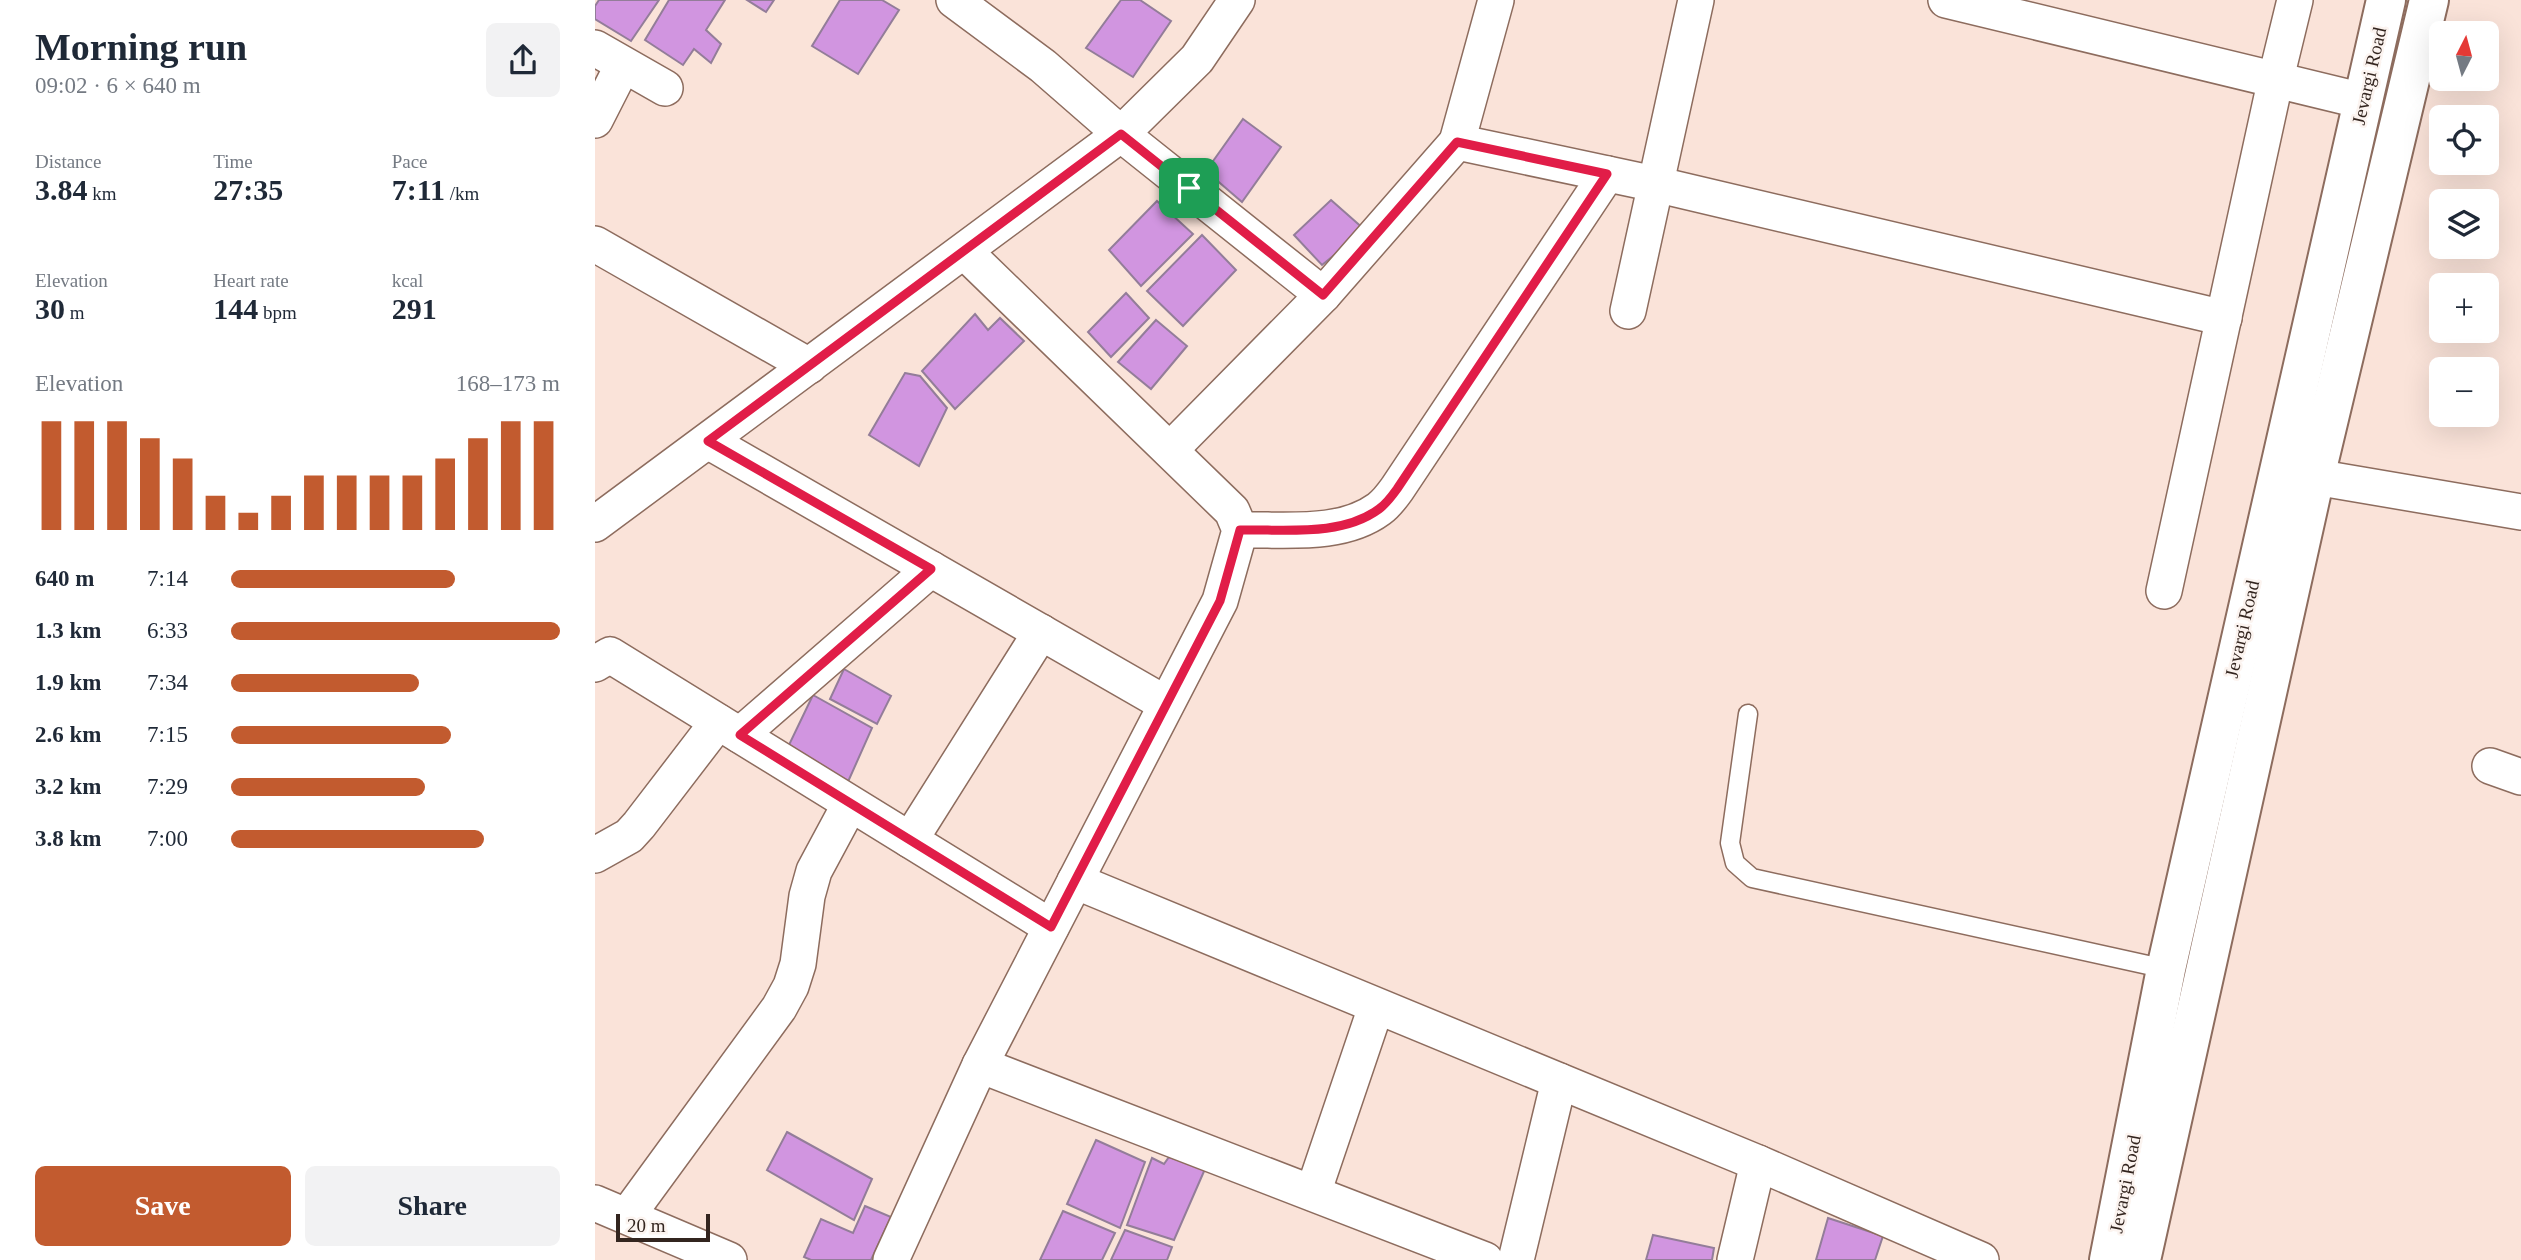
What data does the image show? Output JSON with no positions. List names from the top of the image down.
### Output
{
  "streets": {
    "main road": ["Jevargi Road"]
  },
  "scale_bar": "20 m",
  "north": "top",
  "page": {
    "heading": ["Morning run", "09:02 · 6 × 640 m"],
    "map_buttons": ["+", "−"],
    "stats": [
      ["Distance", "3.84 km"],
      ["Time", "27:35"],
      ["Pace", "7:11 /km"],
      ["Elevation", "30 m"],
      ["Heart rate", "144 bpm"],
      ["kcal", "291"]
    ],
    "chart": ["Elevation", "168–173 m"],
    "list": [
      {
        "name": "640 m",
        "note": "7:14"
      },
      {
        "name": "1.3 km",
        "note": "6:33"
      },
      {
        "name": "1.9 km",
        "note": "7:34"
      },
      {
        "name": "2.6 km",
        "note": "7:15"
      },
      {
        "name": "3.2 km",
        "note": "7:29"
      },
      {
        "name": "3.8 km",
        "note": "7:00"
      }
    ],
    "buttons": ["Save", "Share"],
    "scale": "20 m"
  }
}
